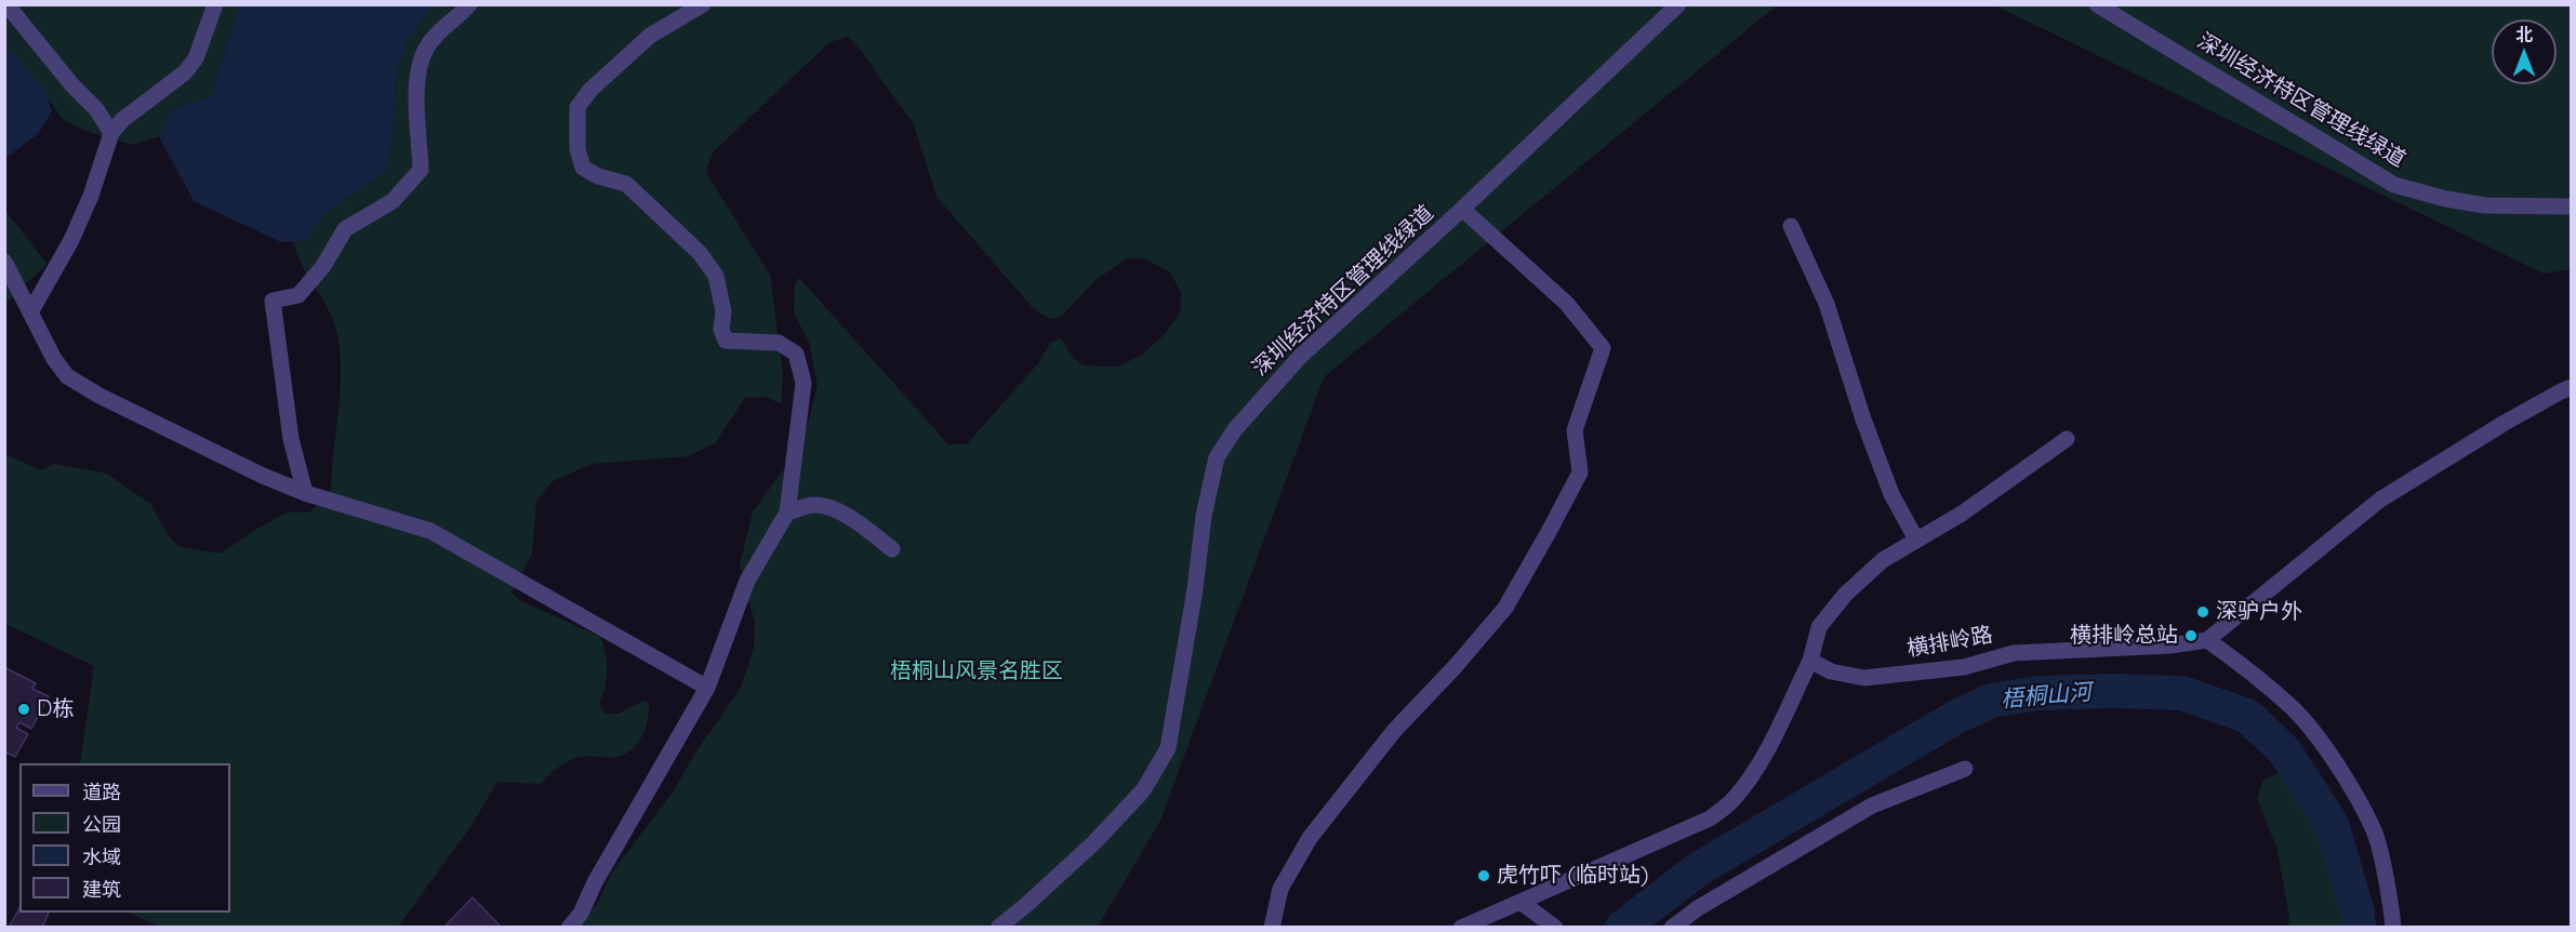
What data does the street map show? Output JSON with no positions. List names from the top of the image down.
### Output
{
  "streets": {
    "street": ["深圳经济特区管理线绿道", "横排岭路"]
  },
  "water": ["梧桐山河"],
  "parks": ["梧桐山风景名胜区"],
  "places": [
    "深驴户外",
    "横排岭总站",
    "D栋",
    "虎竹吓 (临时站)"
  ],
  "legend": [
    "道路",
    "公园",
    "水域",
    "建筑"
  ],
  "north": "top"
}
